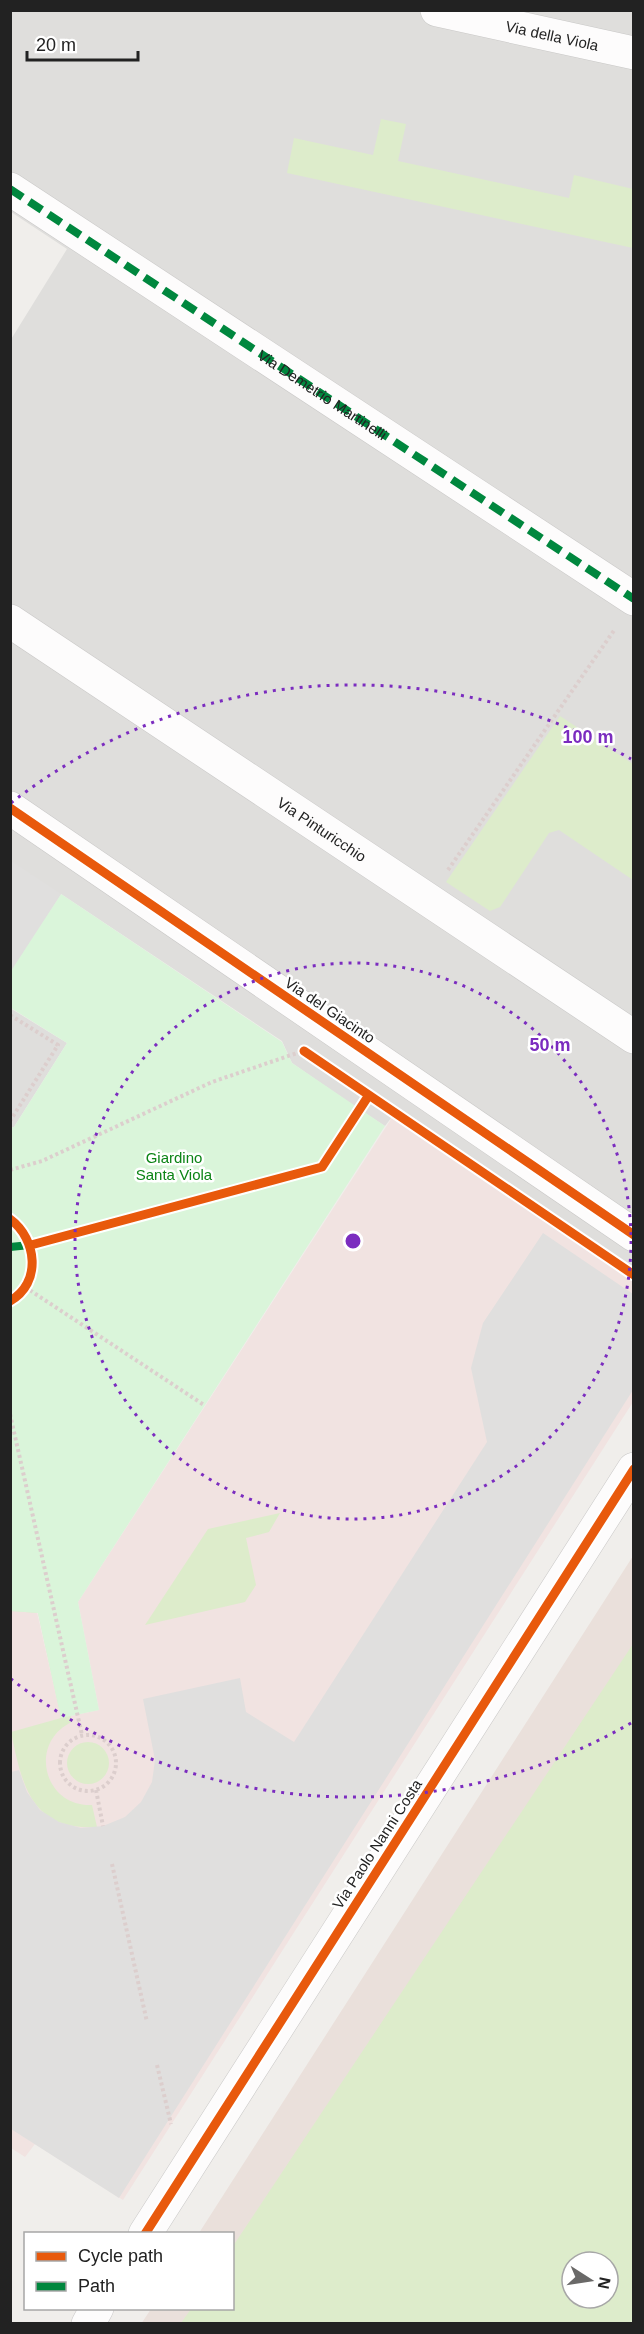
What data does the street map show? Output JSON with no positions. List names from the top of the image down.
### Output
{
  "streets": {
    "street": [
      "Via della Viola",
      "Via Demetrio Martinelli",
      "Via Pinturicchio",
      "Via del Giacinto",
      "Via Paolo Nanni Costa"
    ]
  },
  "parks": ["Giardino Santa Viola"],
  "legend": ["Cycle path", "Path"],
  "scale_bar": "20 m",
  "north": "right",
  "rings": ["100 m", "50 m"]
}
